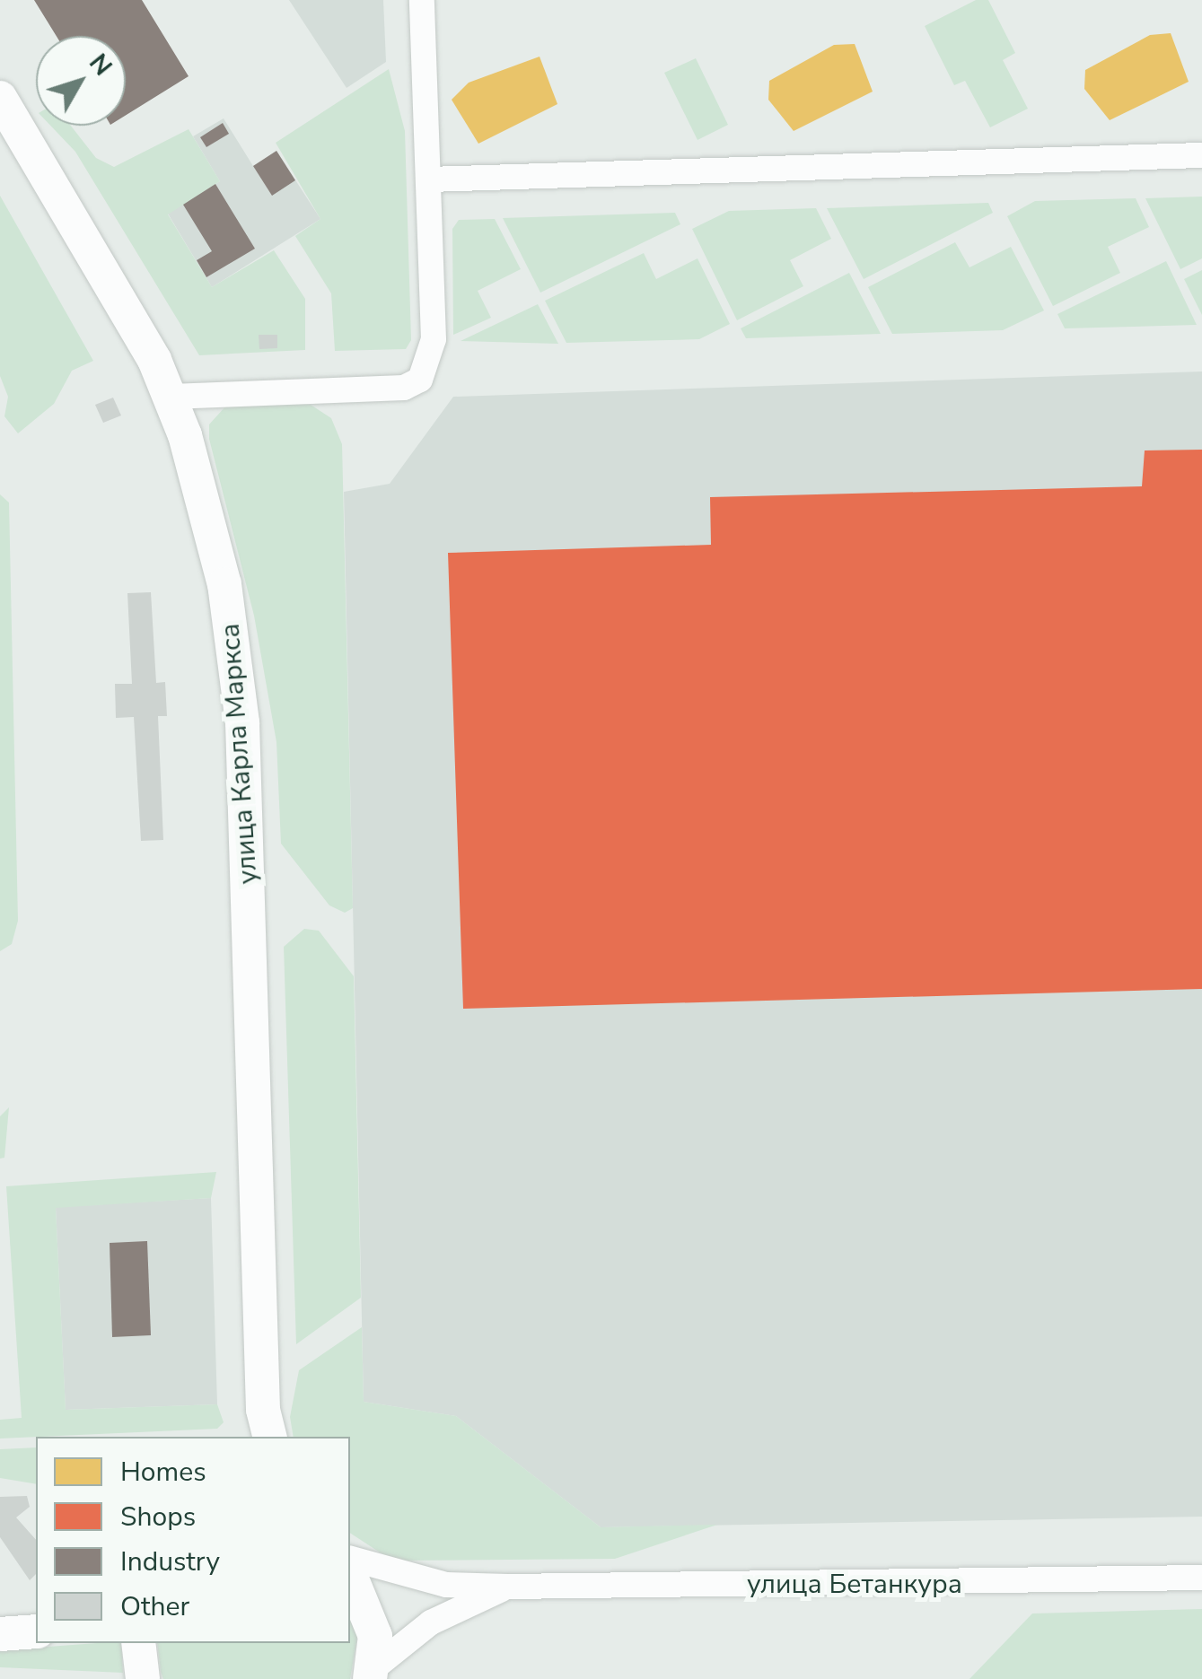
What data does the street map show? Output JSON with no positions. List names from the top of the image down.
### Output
{
  "streets": {
    "main road": ["улица Карла Маркса"],
    "street": ["улица Бетанкура"]
  },
  "legend": [
    "Homes",
    "Shops",
    "Industry",
    "Other"
  ],
  "north": "top right"
}
